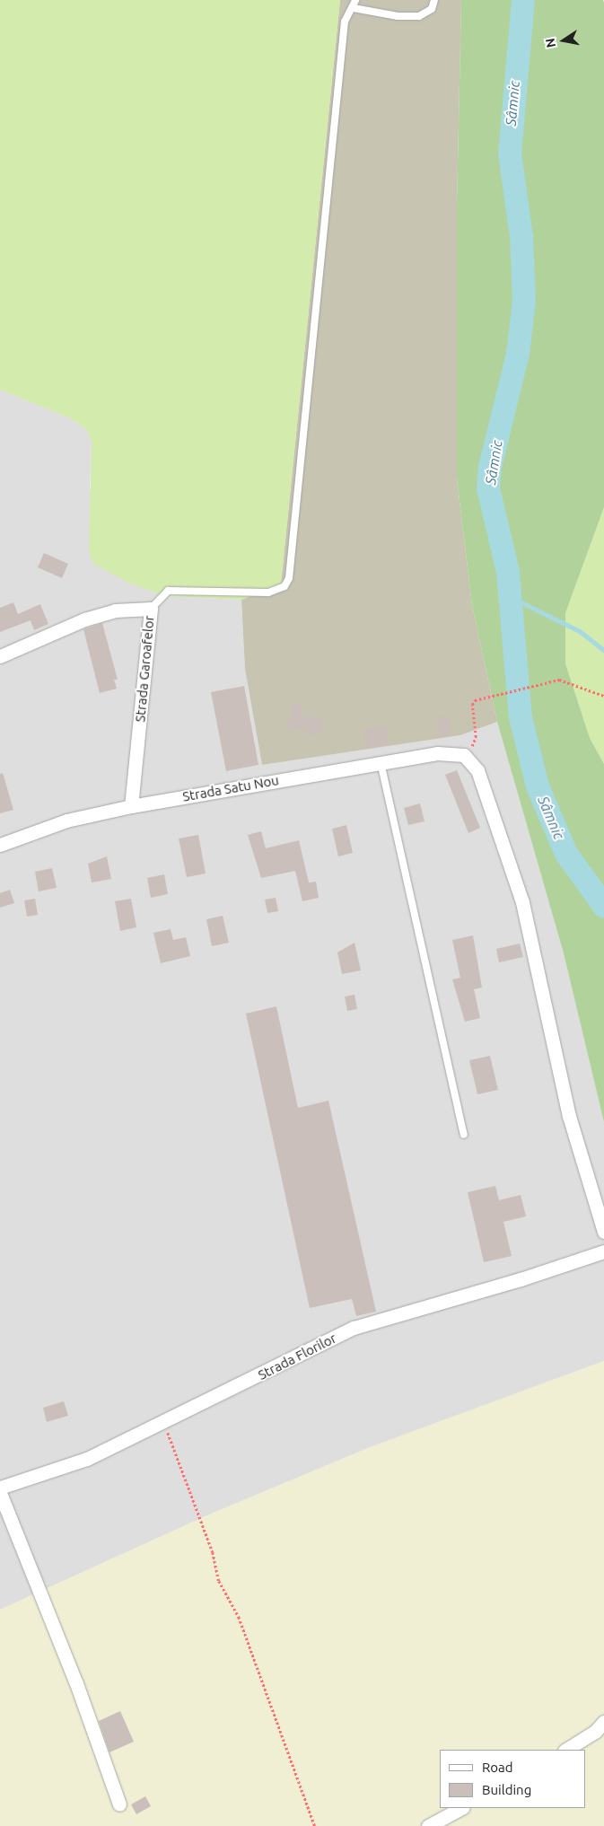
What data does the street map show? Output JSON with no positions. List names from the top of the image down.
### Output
{
  "streets": {
    "street": ["Strada Garoafelor", "Strada Satu Nou", "Strada Florilor"]
  },
  "crossings": [
    ["Strada Garoafelor", "Strada Satu Nou"]
  ],
  "water": ["Sâmnic"],
  "legend": ["Road", "Building"],
  "north": "left"
}
